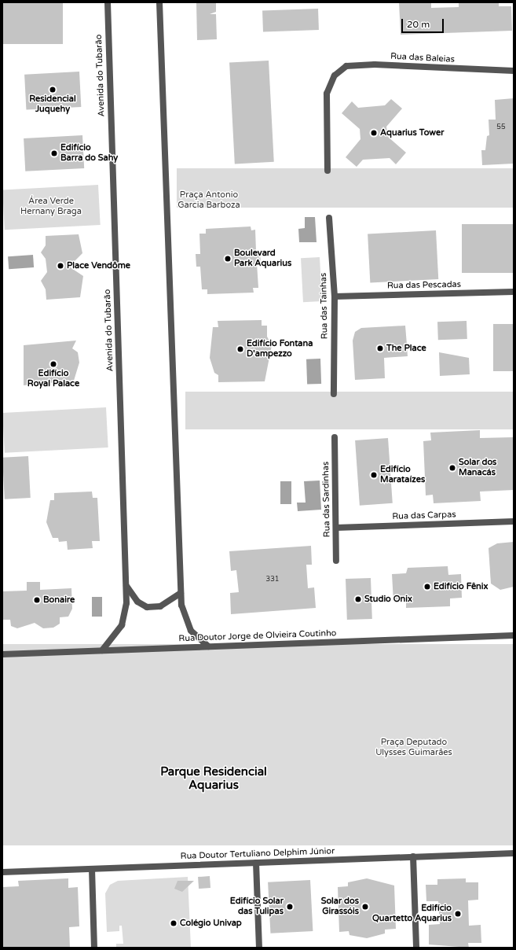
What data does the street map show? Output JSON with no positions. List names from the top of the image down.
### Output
{
  "streets": {
    "street": [
      "Rua das Baleias",
      "Avenida do Tubarão",
      "Rua das Pescadas",
      "Rua das Tainhas",
      "Rua das Sardinhas",
      "Rua das Carpas",
      "Rua Doutor Jorge de Olvieira Coutinho",
      "Rua Doutor Tertuliano Delphim Júnior"
    ]
  },
  "crossings": [
    ["Avenida do Tubarão", "Rua Doutor Jorge de Olvieira Coutinho"],
    ["Rua das Pescadas", "Rua das Tainhas"],
    ["Rua das Sardinhas", "Rua das Carpas"]
  ],
  "districts": ["Parque Residencial Aquarius"],
  "parks": ["Praça Antonio Garcia Barboza", "Área Verde Hernany Braga", "Praça Deputado Ulysses Guimarães"],
  "places": [
    "Residencial Juquehy",
    "Aquarius Tower",
    "Edifício Barra do Sahy",
    "Boulevard Park Aquarius",
    "Place Vendôme",
    "The Place",
    "Edifício Fontana D'ampezzo",
    "Edifício Royal Palace",
    "Solar dos Manacás",
    "Edifício Marataízes",
    "Edifício Fênix",
    "Studio Onix",
    "Bonaire",
    "Edifício Solar das Tulipas",
    "Solar dos Girassóis",
    "Edifício Quartetto Aquarius",
    "Colégio Univap"
  ],
  "house_numbers": ["55", "331"],
  "scale_bar": "20 m"
}
